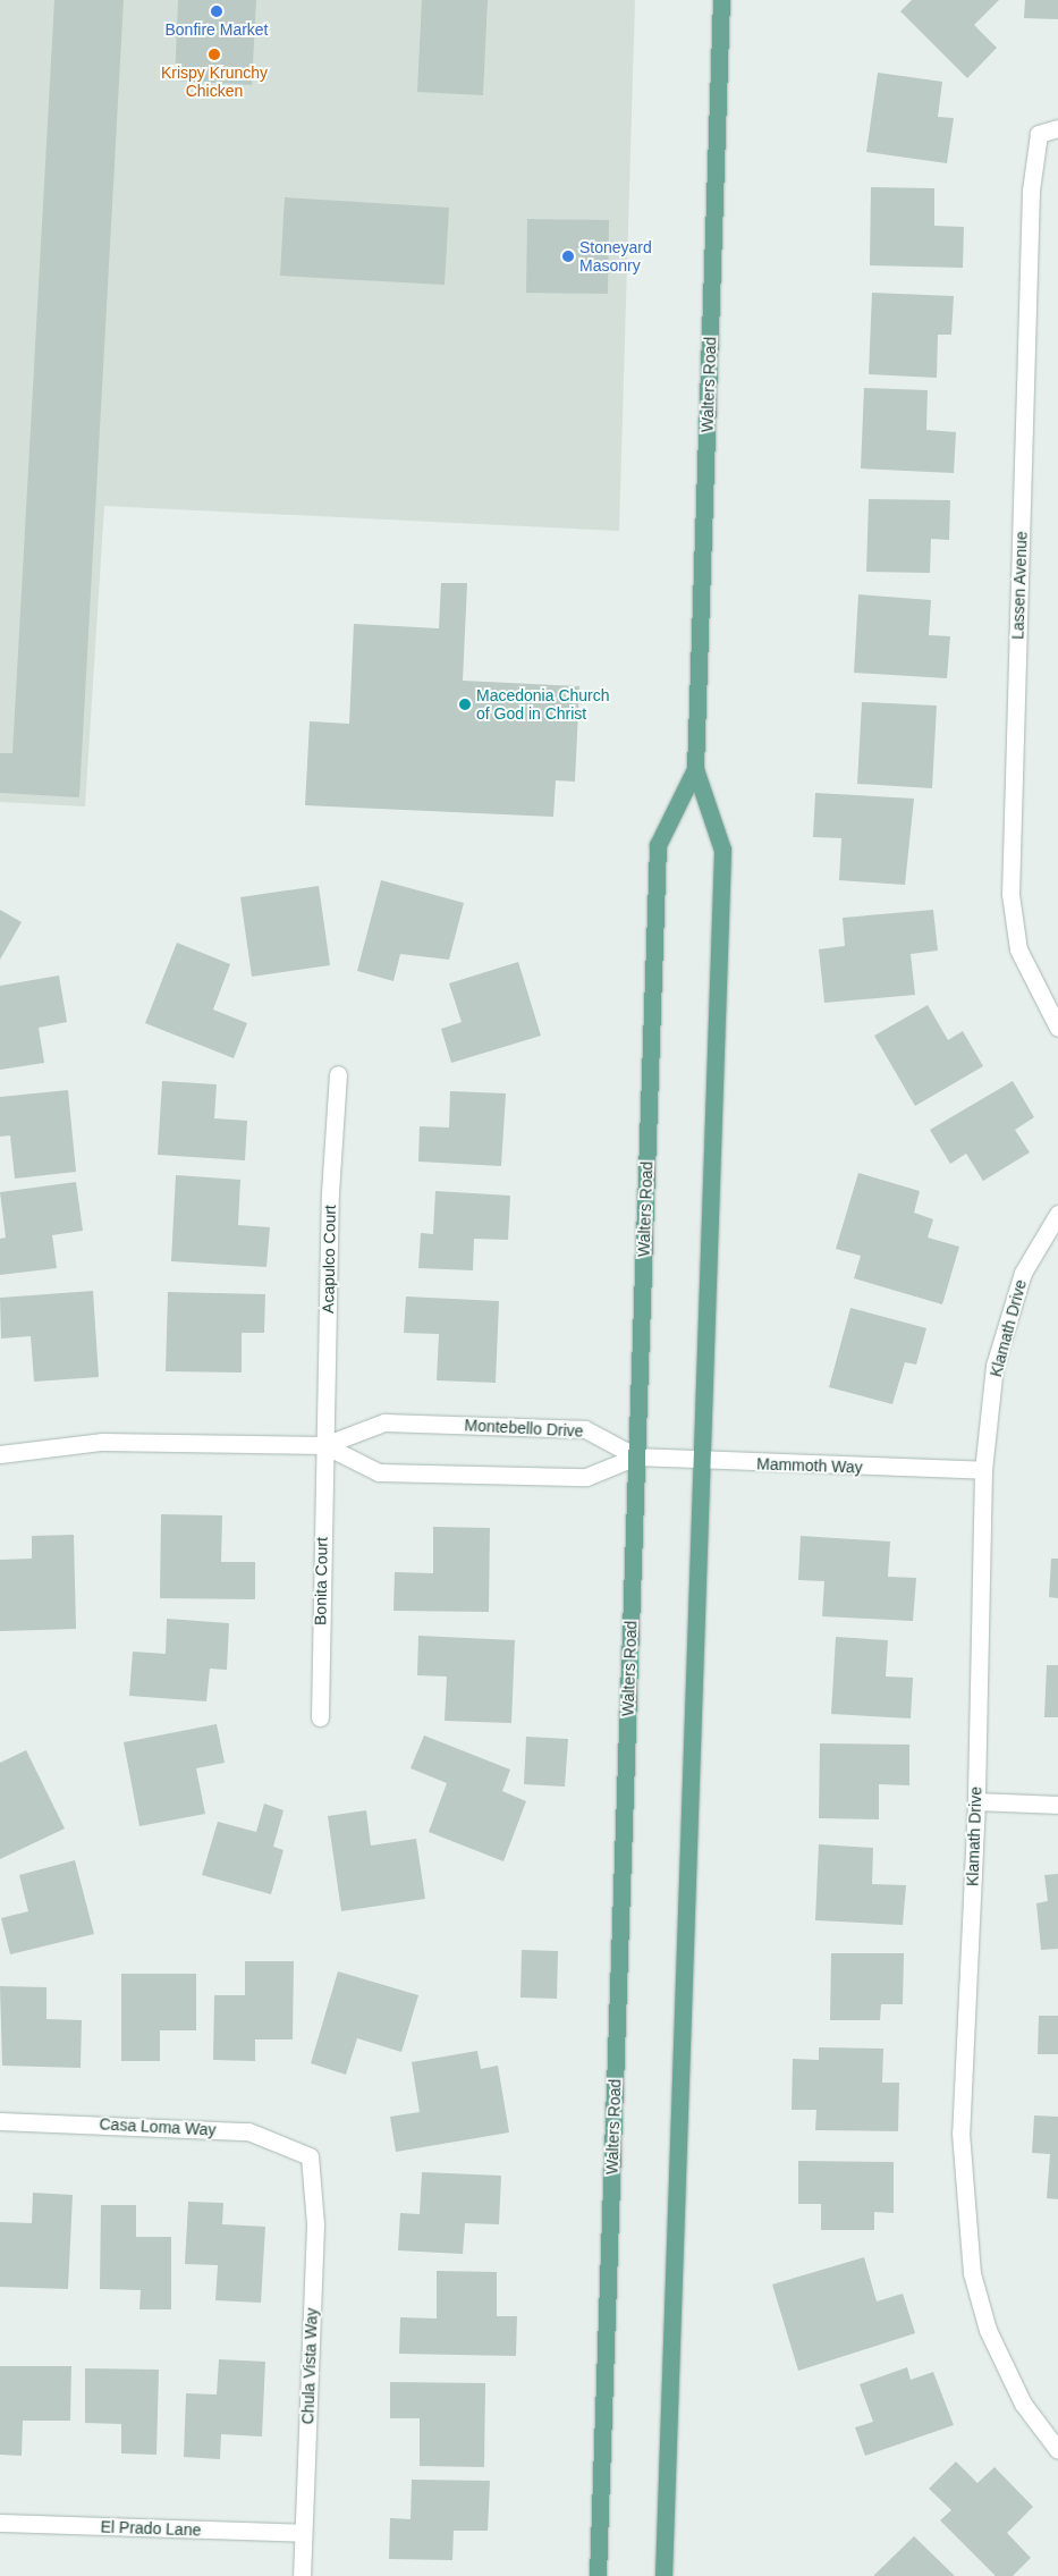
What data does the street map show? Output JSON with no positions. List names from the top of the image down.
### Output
{
  "streets": {
    "main road": ["Walters Road"],
    "street": [
      "Lassen Avenue",
      "Acapulco Court",
      "Klamath Drive",
      "Montebello Drive",
      "Mammoth Way",
      "Bonita Court",
      "Casa Loma Way",
      "Chula Vista Way",
      "El Prado Lane"
    ]
  },
  "crossings": [
    ["Walters Road", "Montebello Drive"],
    ["Walters Road", "Mammoth Way"],
    ["Acapulco Court", "Montebello Drive"],
    ["Acapulco Court", "Bonita Court"],
    ["Klamath Drive", "Mammoth Way"],
    ["Montebello Drive", "Mammoth Way"],
    ["Montebello Drive", "Bonita Court"],
    ["Casa Loma Way", "Chula Vista Way"],
    ["Chula Vista Way", "El Prado Lane"]
  ],
  "places": [
    "Bonfire Market",
    "Krispy Krunchy Chicken",
    "Stoneyard Masonry",
    "Macedonia Church of God in Christ"
  ]
}
